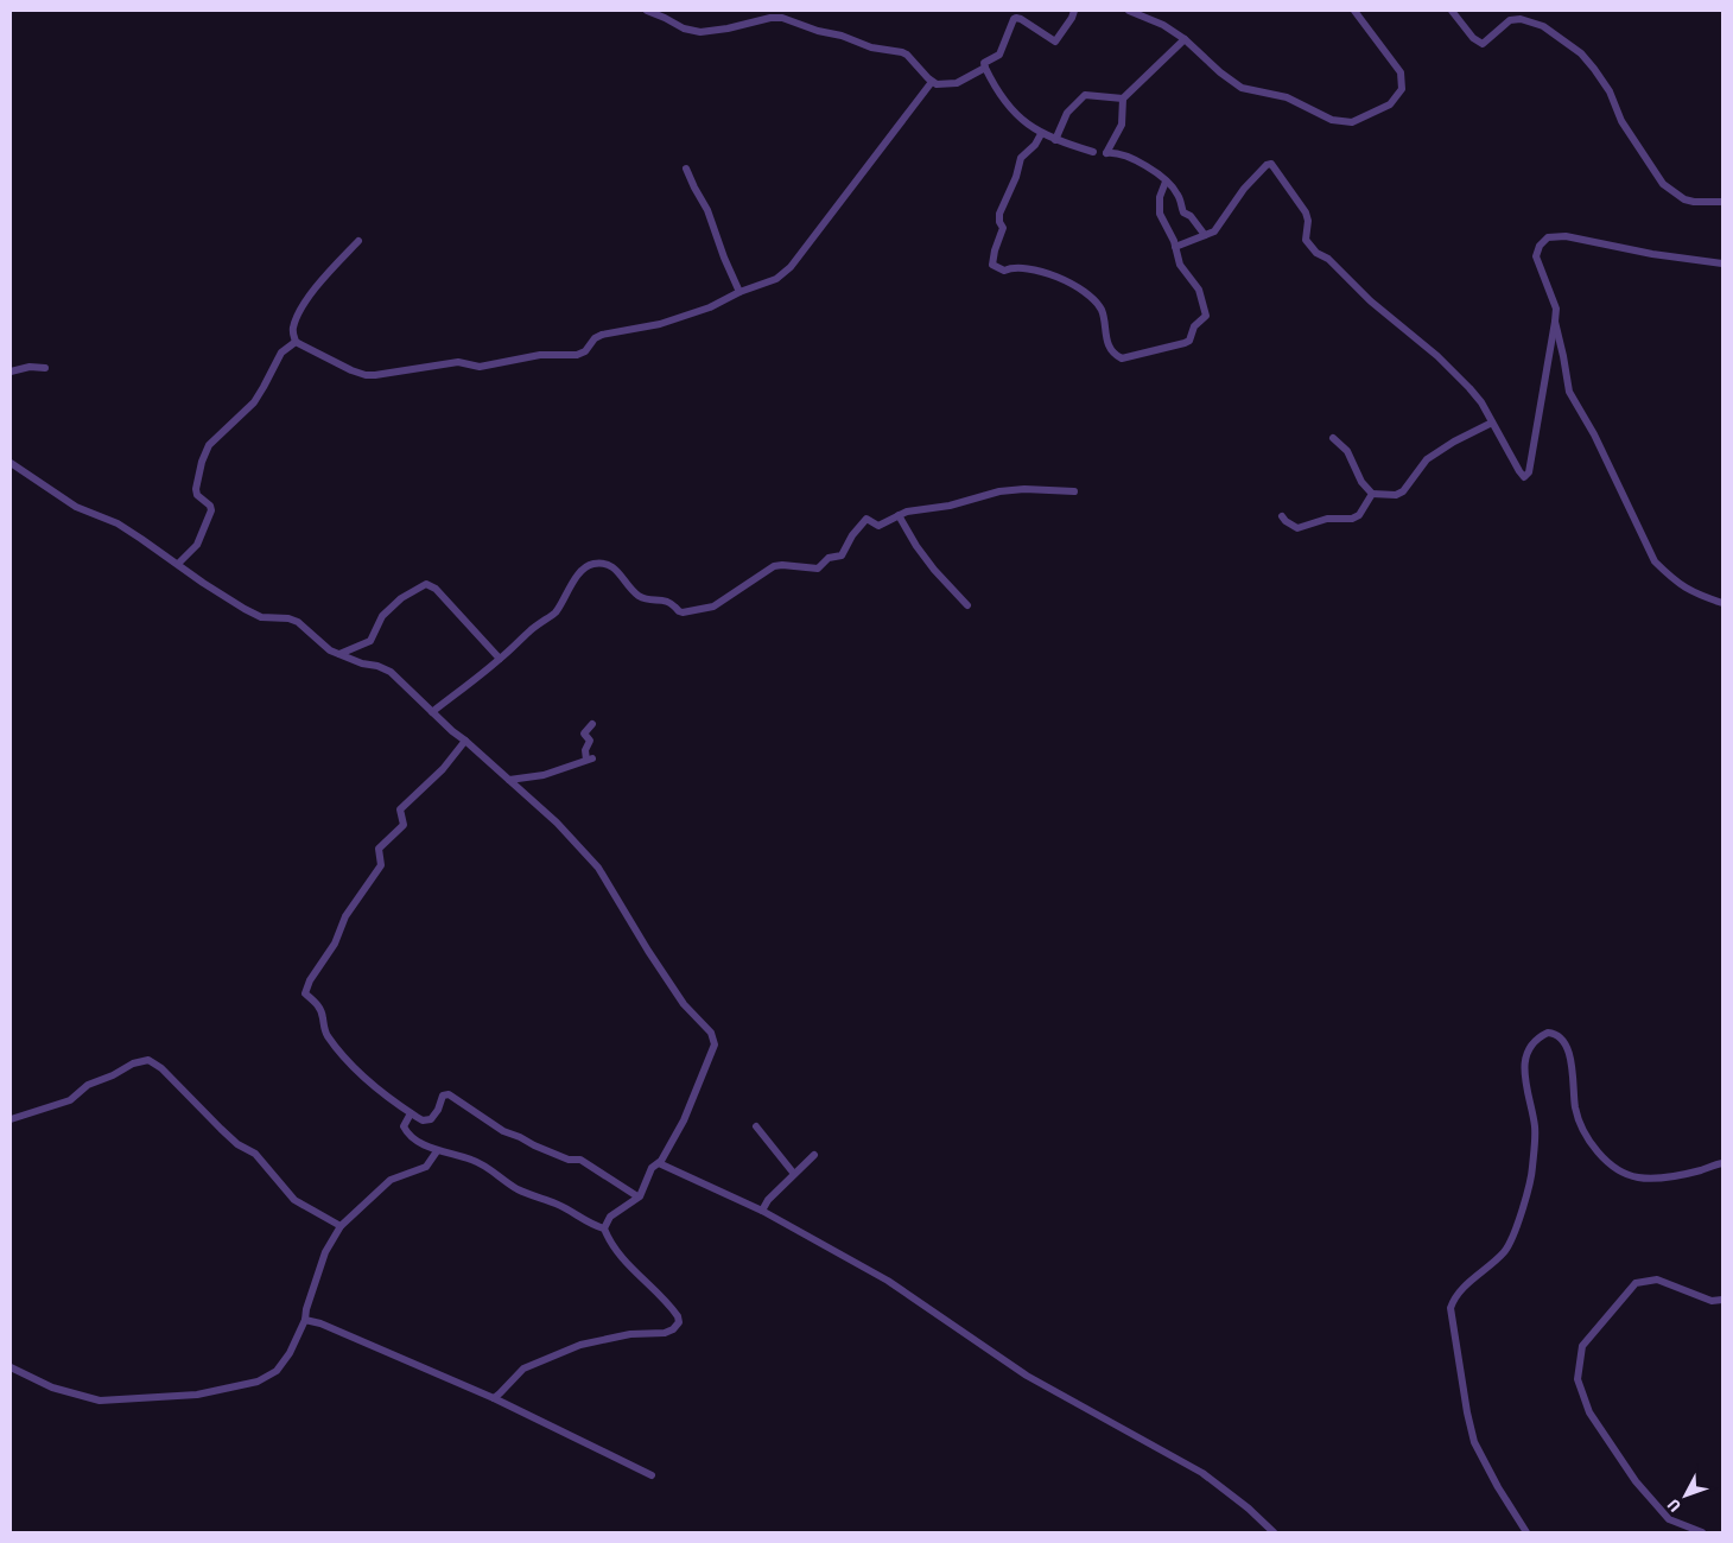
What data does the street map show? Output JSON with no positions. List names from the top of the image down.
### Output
{
  "north": "bottom left"
}
